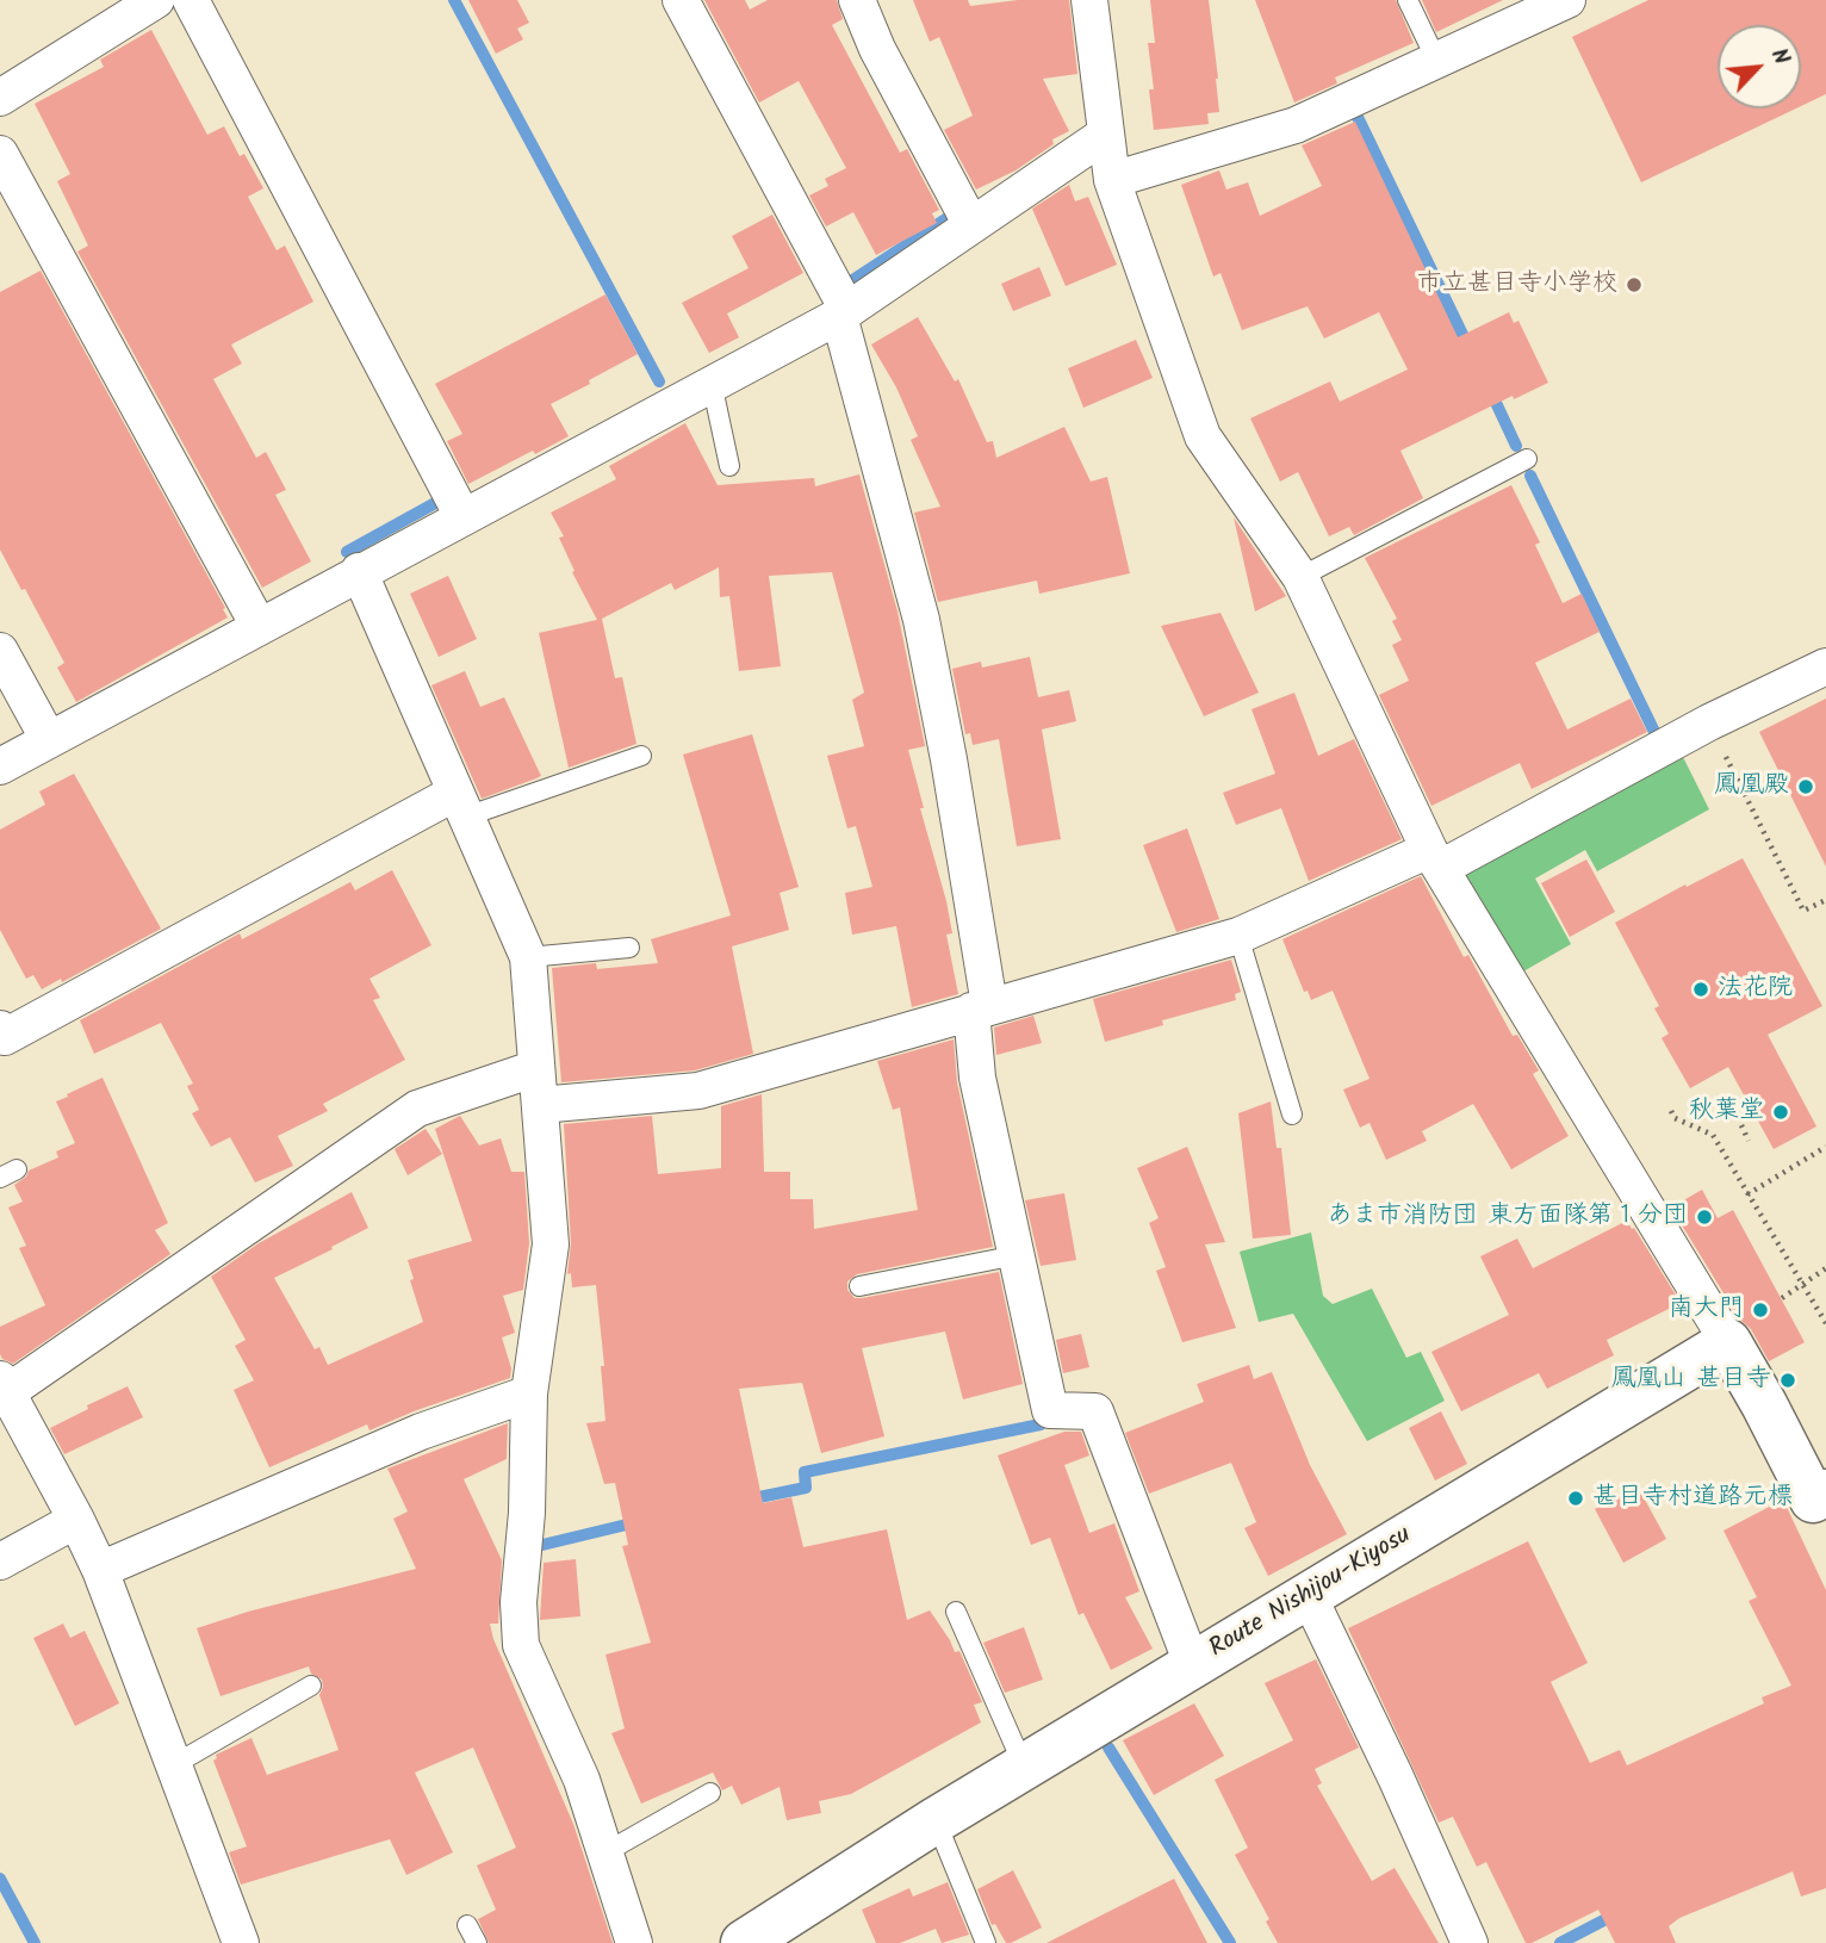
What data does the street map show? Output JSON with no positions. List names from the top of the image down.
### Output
{
  "streets": {
    "main road": ["Route Nishijou-Kiyosu"]
  },
  "places": [
    "市立甚目寺小学校",
    "鳳凰殿",
    "法花院",
    "秋葉堂",
    "あま市消防団 東方面隊第１分団",
    "南大門",
    "鳳凰山 甚目寺",
    "甚目寺村道路元標"
  ],
  "north": "top right"
}
